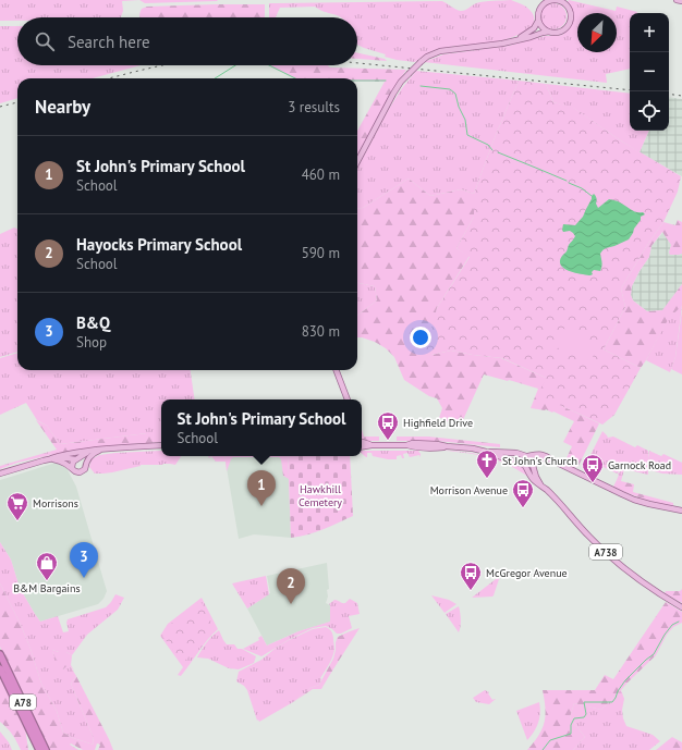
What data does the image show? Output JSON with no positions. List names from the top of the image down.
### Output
{
  "streets": {
    "highway": ["A78"],
    "main road": ["A738"]
  },
  "parks": ["Hawkhill Cemetery"],
  "places": {
    "bus stop": [
      "Highfield Drive",
      "Garnock Road",
      "Morrison Avenue",
      "McGregor Avenue"
    ],
    "church": ["St John's Church"],
    "supermarket": ["Morrisons"],
    "shop": ["B&M Bargains"]
  },
  "north": "bottom left",
  "page": {
    "map_buttons": ["+", "−"],
    "search": "Search here",
    "heading": ["Nearby", "3 results"],
    "list": [
      {
        "mark": "1",
        "name": "St John's Primary School",
        "note": "School",
        "value": "460 m"
      },
      {
        "mark": "2",
        "name": "Hayocks Primary School",
        "note": "School",
        "value": "590 m"
      },
      {
        "mark": "3",
        "name": "B&Q",
        "note": "Shop",
        "value": "830 m"
      }
    ],
    "popup": ["St John's Primary School", "School"],
    "pins": ["1", "3", "2"]
  }
}
